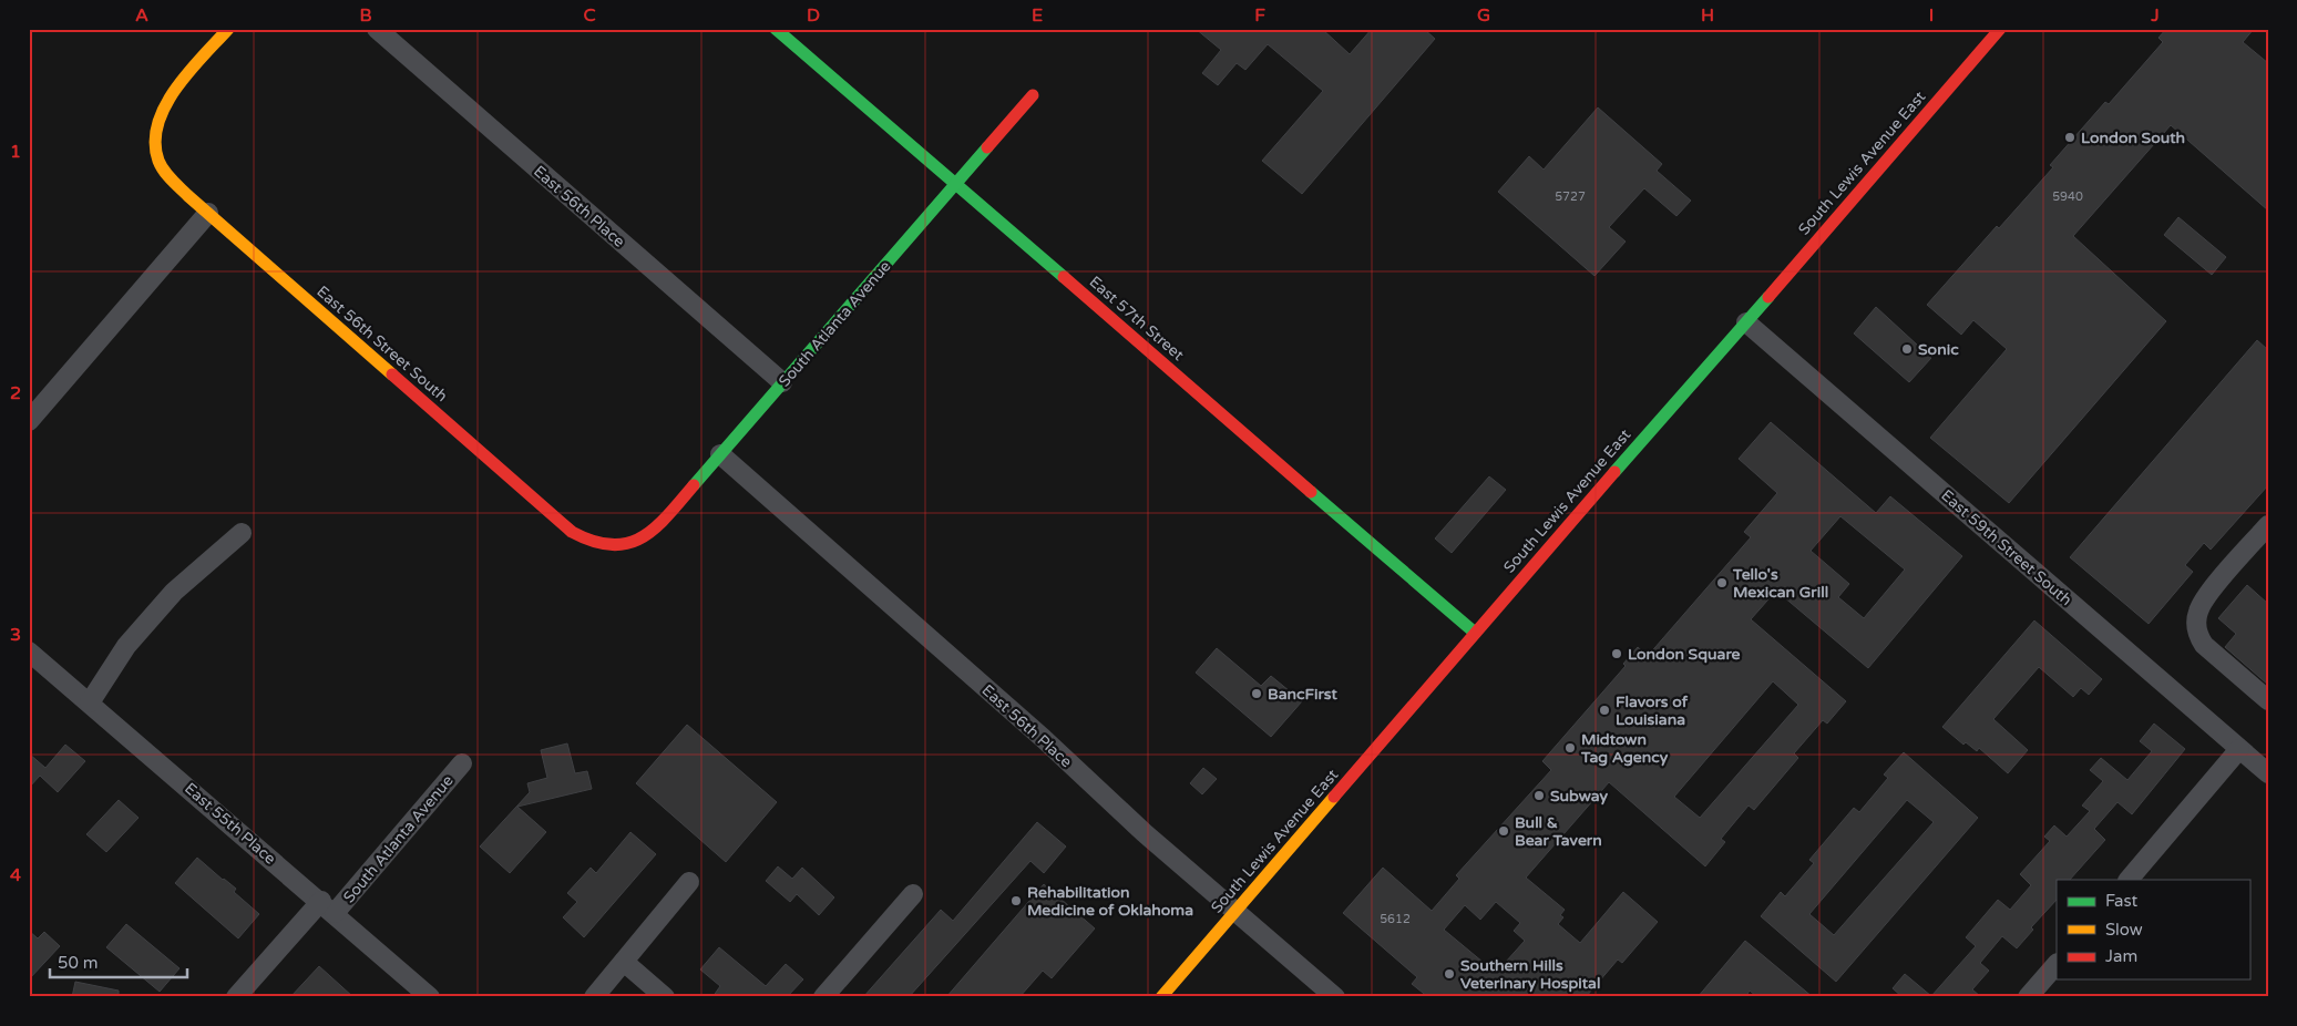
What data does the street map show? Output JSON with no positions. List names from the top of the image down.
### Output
{
  "streets": {
    "street": [
      "South Lewis Avenue East",
      "East 56th Place",
      "East 57th Street",
      "South Atlanta Avenue",
      "East 56th Street South",
      "East 59th Street South",
      "East 55th Place"
    ]
  },
  "crossings": [
    ["South Lewis Avenue East", "East 56th Place"],
    ["South Lewis Avenue East", "East 57th Street"],
    ["South Lewis Avenue East", "East 59th Street South"],
    ["East 56th Place", "South Atlanta Avenue"],
    ["East 57th Street", "South Atlanta Avenue"],
    ["South Atlanta Avenue", "East 56th Street South"],
    ["South Atlanta Avenue", "East 55th Place"]
  ],
  "places": [
    "London South",
    "Sonic",
    "Tello's Mexican Grill",
    "London Square",
    "BancFirst",
    "Flavors of Louisiana",
    "Midtown Tag Agency",
    "Subway",
    "Bull & Bear Tavern",
    "Rehabilitation Medicine of Oklahoma",
    "Southern Hills Veterinary Hospital"
  ],
  "house_numbers": ["5727", "5940", "5612"],
  "legend": ["Fast", "Slow", "Jam"],
  "scale_bar": "50 m",
  "grid": {
    "columns": [
      "A",
      "B",
      "C",
      "D",
      "E",
      "F",
      "G",
      "H",
      "I",
      "J"
    ],
    "rows": [
      "1",
      "2",
      "3",
      "4"
    ]
  }
}
